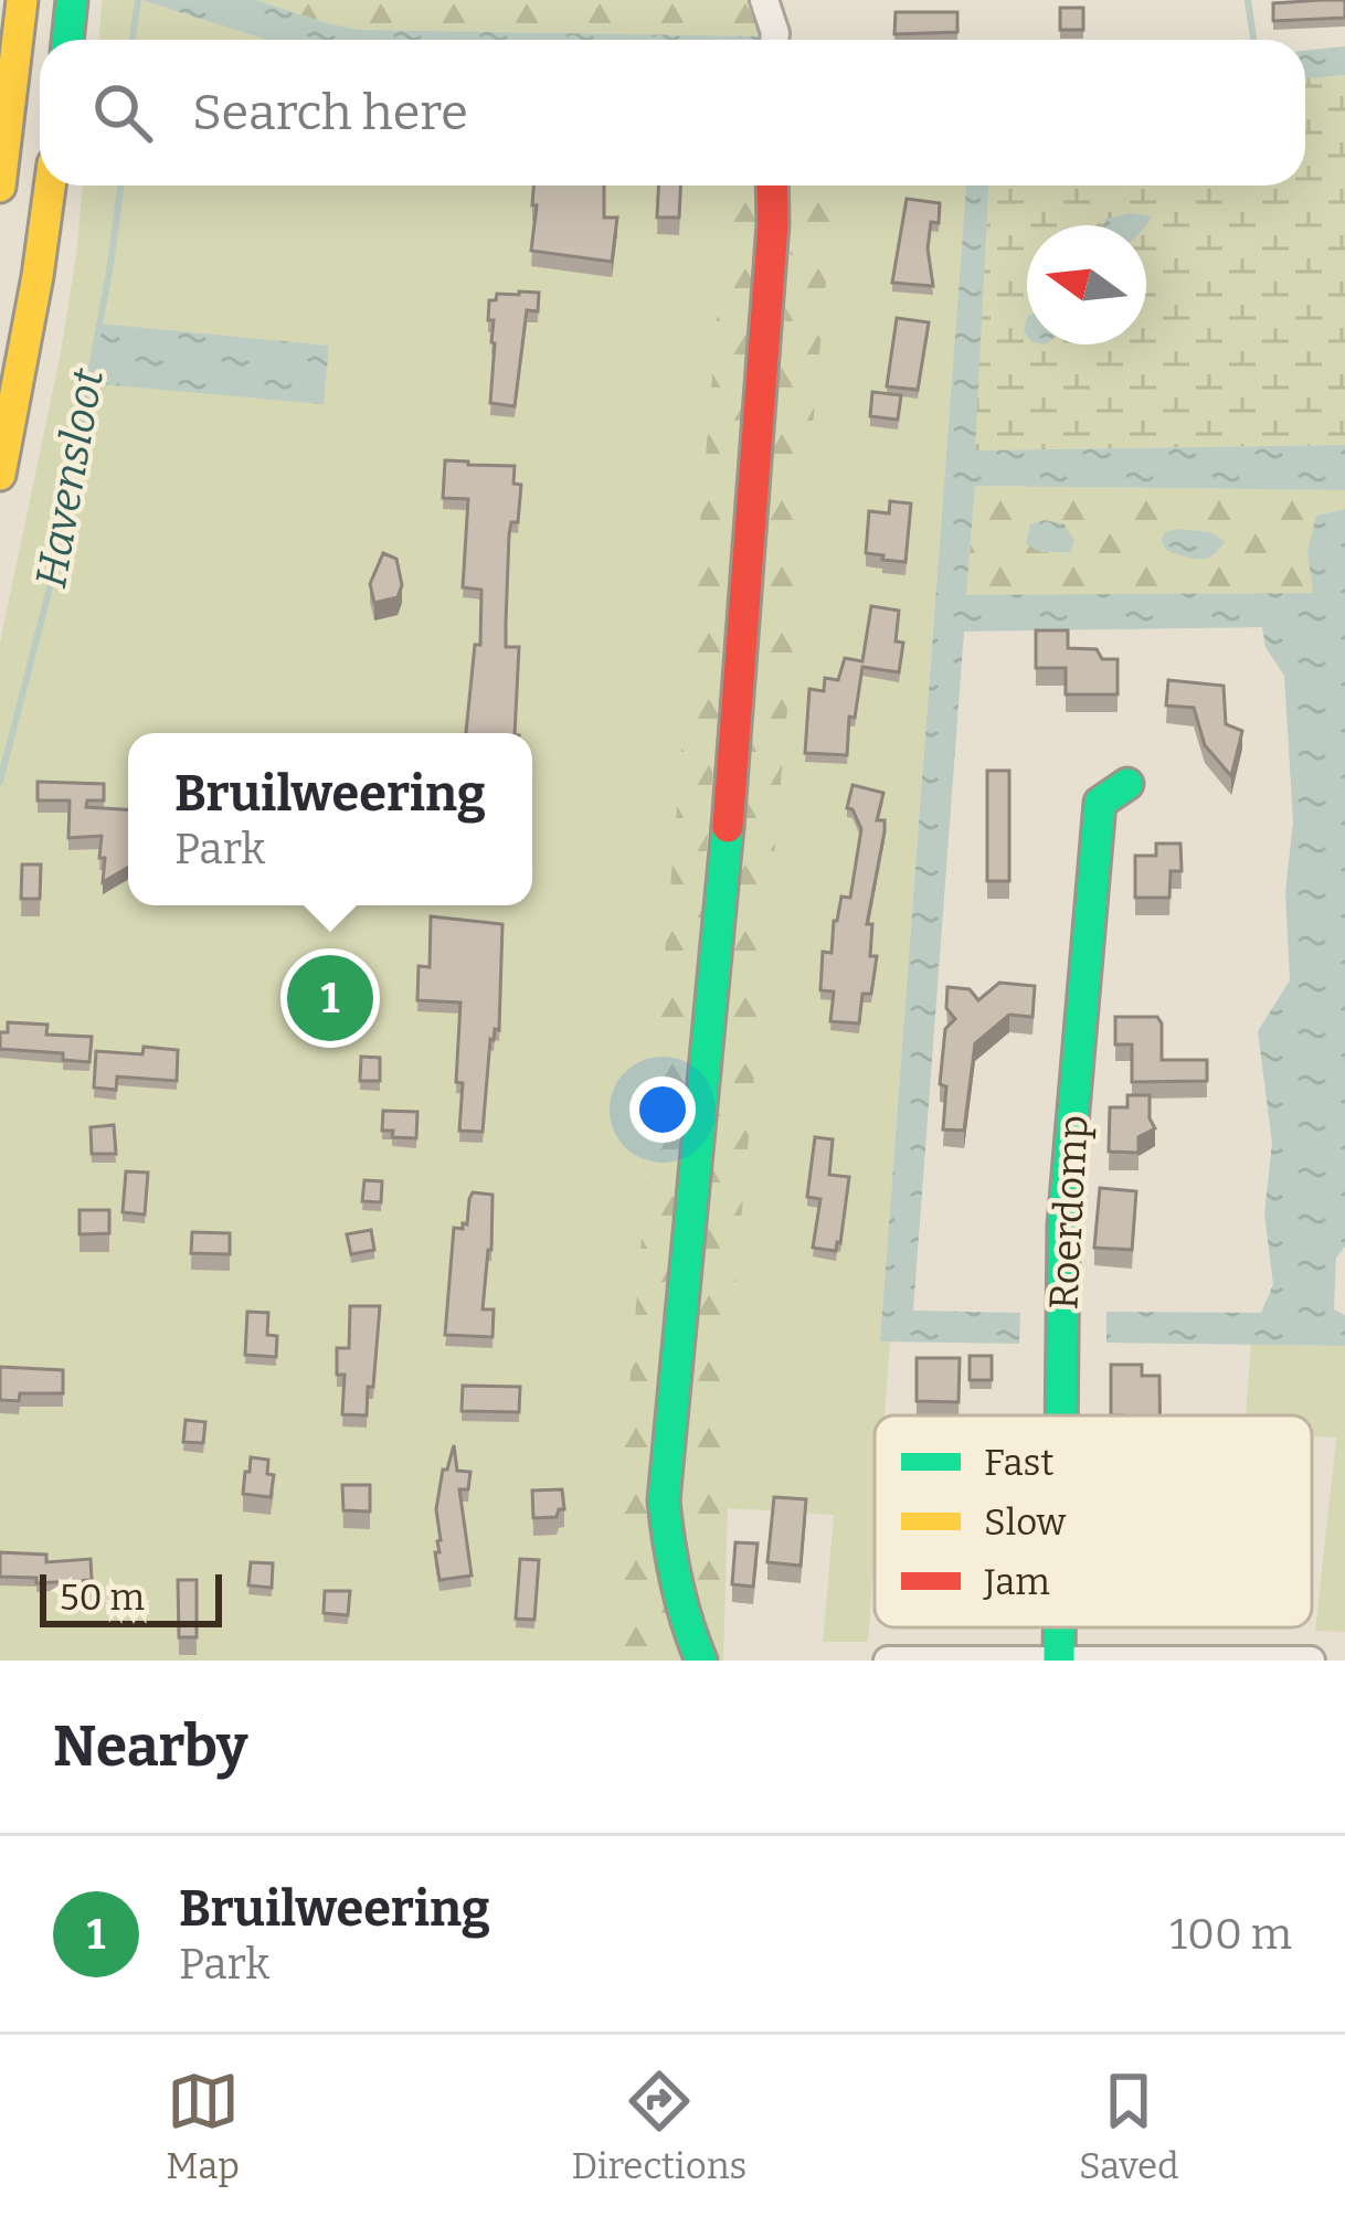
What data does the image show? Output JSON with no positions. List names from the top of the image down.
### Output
{
  "streets": {
    "main road": ["Roerdomp"]
  },
  "water": ["Havensloot"],
  "legend": ["Fast", "Slow", "Jam"],
  "scale_bar": "50 m",
  "north": "left",
  "page": {
    "search": "Search here",
    "popup": ["Bruilweering", "Park"],
    "pins": "1",
    "scale": "50 m",
    "heading": "Nearby",
    "list": [
      {
        "mark": "1",
        "name": "Bruilweering",
        "note": "Park",
        "value": "100 m"
      }
    ],
    "nav": ["Map", "Directions", "Saved"]
  }
}
